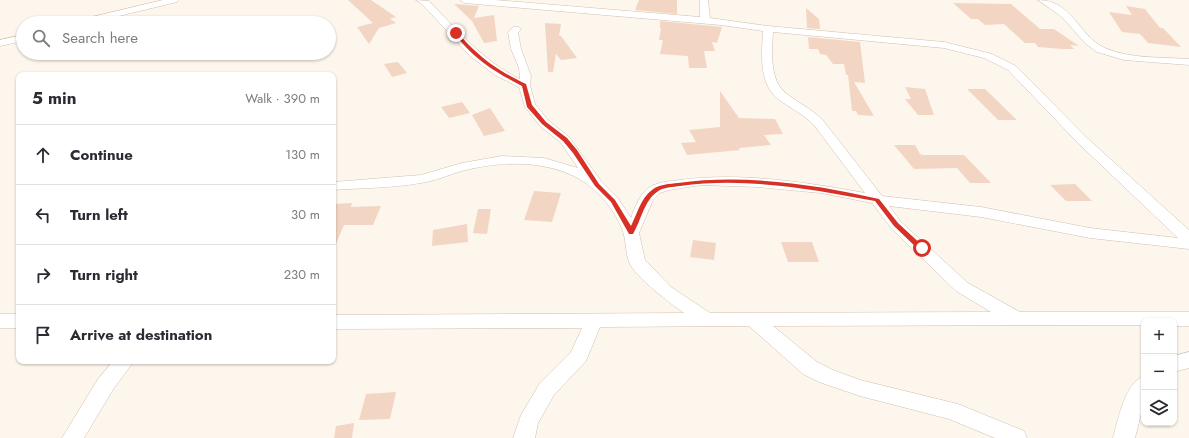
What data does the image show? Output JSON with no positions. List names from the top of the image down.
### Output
{
  "page": {
    "search": "Search here",
    "heading": ["5 min", "Walk · 390 m"],
    "list": [
      ["Continue", "130 m"],
      ["Turn left", "30 m"],
      ["Turn right", "230 m"],
      "Arrive at destination"
    ],
    "map_buttons": ["+", "−"]
  }
}
